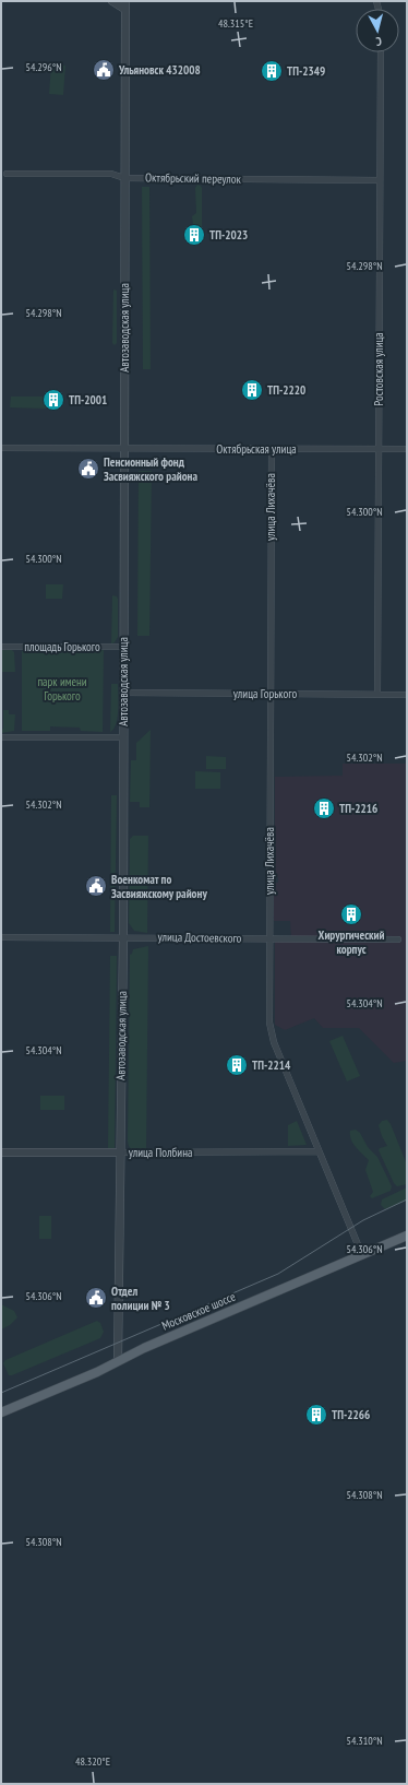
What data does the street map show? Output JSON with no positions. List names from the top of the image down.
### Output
{
  "streets": {
    "main road": ["Московское шоссе"],
    "street": [
      "Октябрьский переулок",
      "Автозаводская улица",
      "Ростовская улица",
      "Октябрьская улица",
      "улица Лихачёва",
      "площадь Горького",
      "улица Горького",
      "улица Достоевского",
      "улица Полбина"
    ]
  },
  "crossings": [
    ["Октябрьский переулок", "Автозаводская улица"],
    ["Октябрьский переулок", "Ростовская улица"],
    ["Автозаводская улица", "Октябрьская улица"],
    ["Автозаводская улица", "площадь Горького"],
    ["Автозаводская улица", "улица Горького"],
    ["Автозаводская улица", "улица Достоевского"],
    ["Автозаводская улица", "улица Полбина"],
    ["Автозаводская улица", "Московское шоссе"],
    ["Ростовская улица", "Октябрьская улица"],
    ["Ростовская улица", "улица Горького"],
    ["Октябрьская улица", "улица Лихачёва"],
    ["улица Лихачёва", "улица Горького"],
    ["улица Лихачёва", "улица Достоевского"],
    ["улица Лихачёва", "улица Полбина"],
    ["улица Лихачёва", "Московское шоссе"]
  ],
  "parks": ["парк имени Горького"],
  "places": {
    "public building": [
      "Ульяновск 432008",
      "Пенсионный фонд Засвияжского района",
      "Военкомат по Засвияжскому району",
      "Отдел полиции № 3"
    ],
    "building": [
      "ТП-2349",
      "ТП-2023",
      "ТП-2220",
      "ТП-2001",
      "ТП-2216",
      "Хирургический корпус",
      "ТП-2214",
      "ТП-2266"
    ]
  },
  "north": "bottom",
  "coordinates": [
    "48.315°E",
    "54.296°N",
    "54.298°N",
    "54.300°N",
    "54.302°N",
    "54.304°N",
    "54.306°N",
    "54.308°N",
    "54.310°N",
    "48.320°E"
  ]
}
